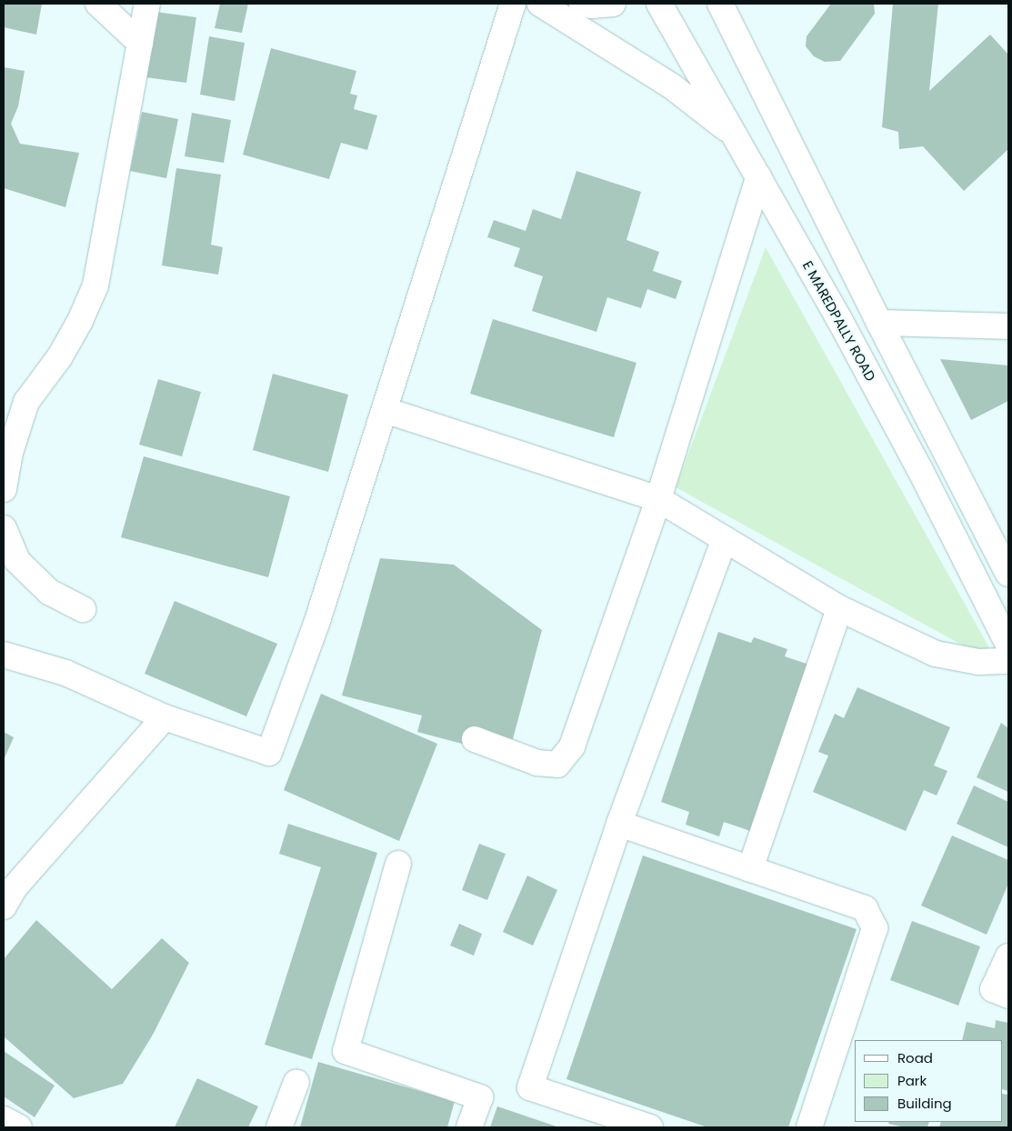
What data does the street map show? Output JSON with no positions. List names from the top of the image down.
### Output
{
  "streets": {
    "street": ["E MAREDPALLY ROAD"]
  },
  "legend": ["Road", "Park", "Building"]
}
